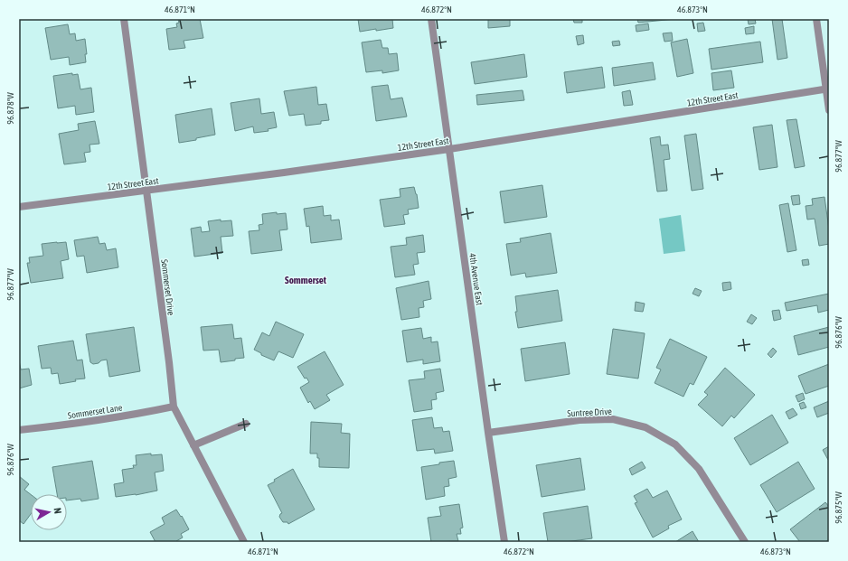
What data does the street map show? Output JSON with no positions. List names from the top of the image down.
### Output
{
  "streets": {
    "street": [
      "12th Street East",
      "4th Avenue East",
      "Sommerset Drive",
      "Sommerset Lane",
      "Suntree Drive"
    ]
  },
  "crossings": [
    ["12th Street East", "4th Avenue East"],
    ["12th Street East", "Sommerset Drive"],
    ["4th Avenue East", "Suntree Drive"],
    ["Sommerset Drive", "Sommerset Lane"]
  ],
  "districts": ["Sommerset"],
  "north": "right",
  "coordinates": [
    "46.871°N",
    "46.872°N",
    "46.873°N",
    "96.878°W",
    "96.877°W",
    "96.876°W",
    "96.875°W"
  ]
}
